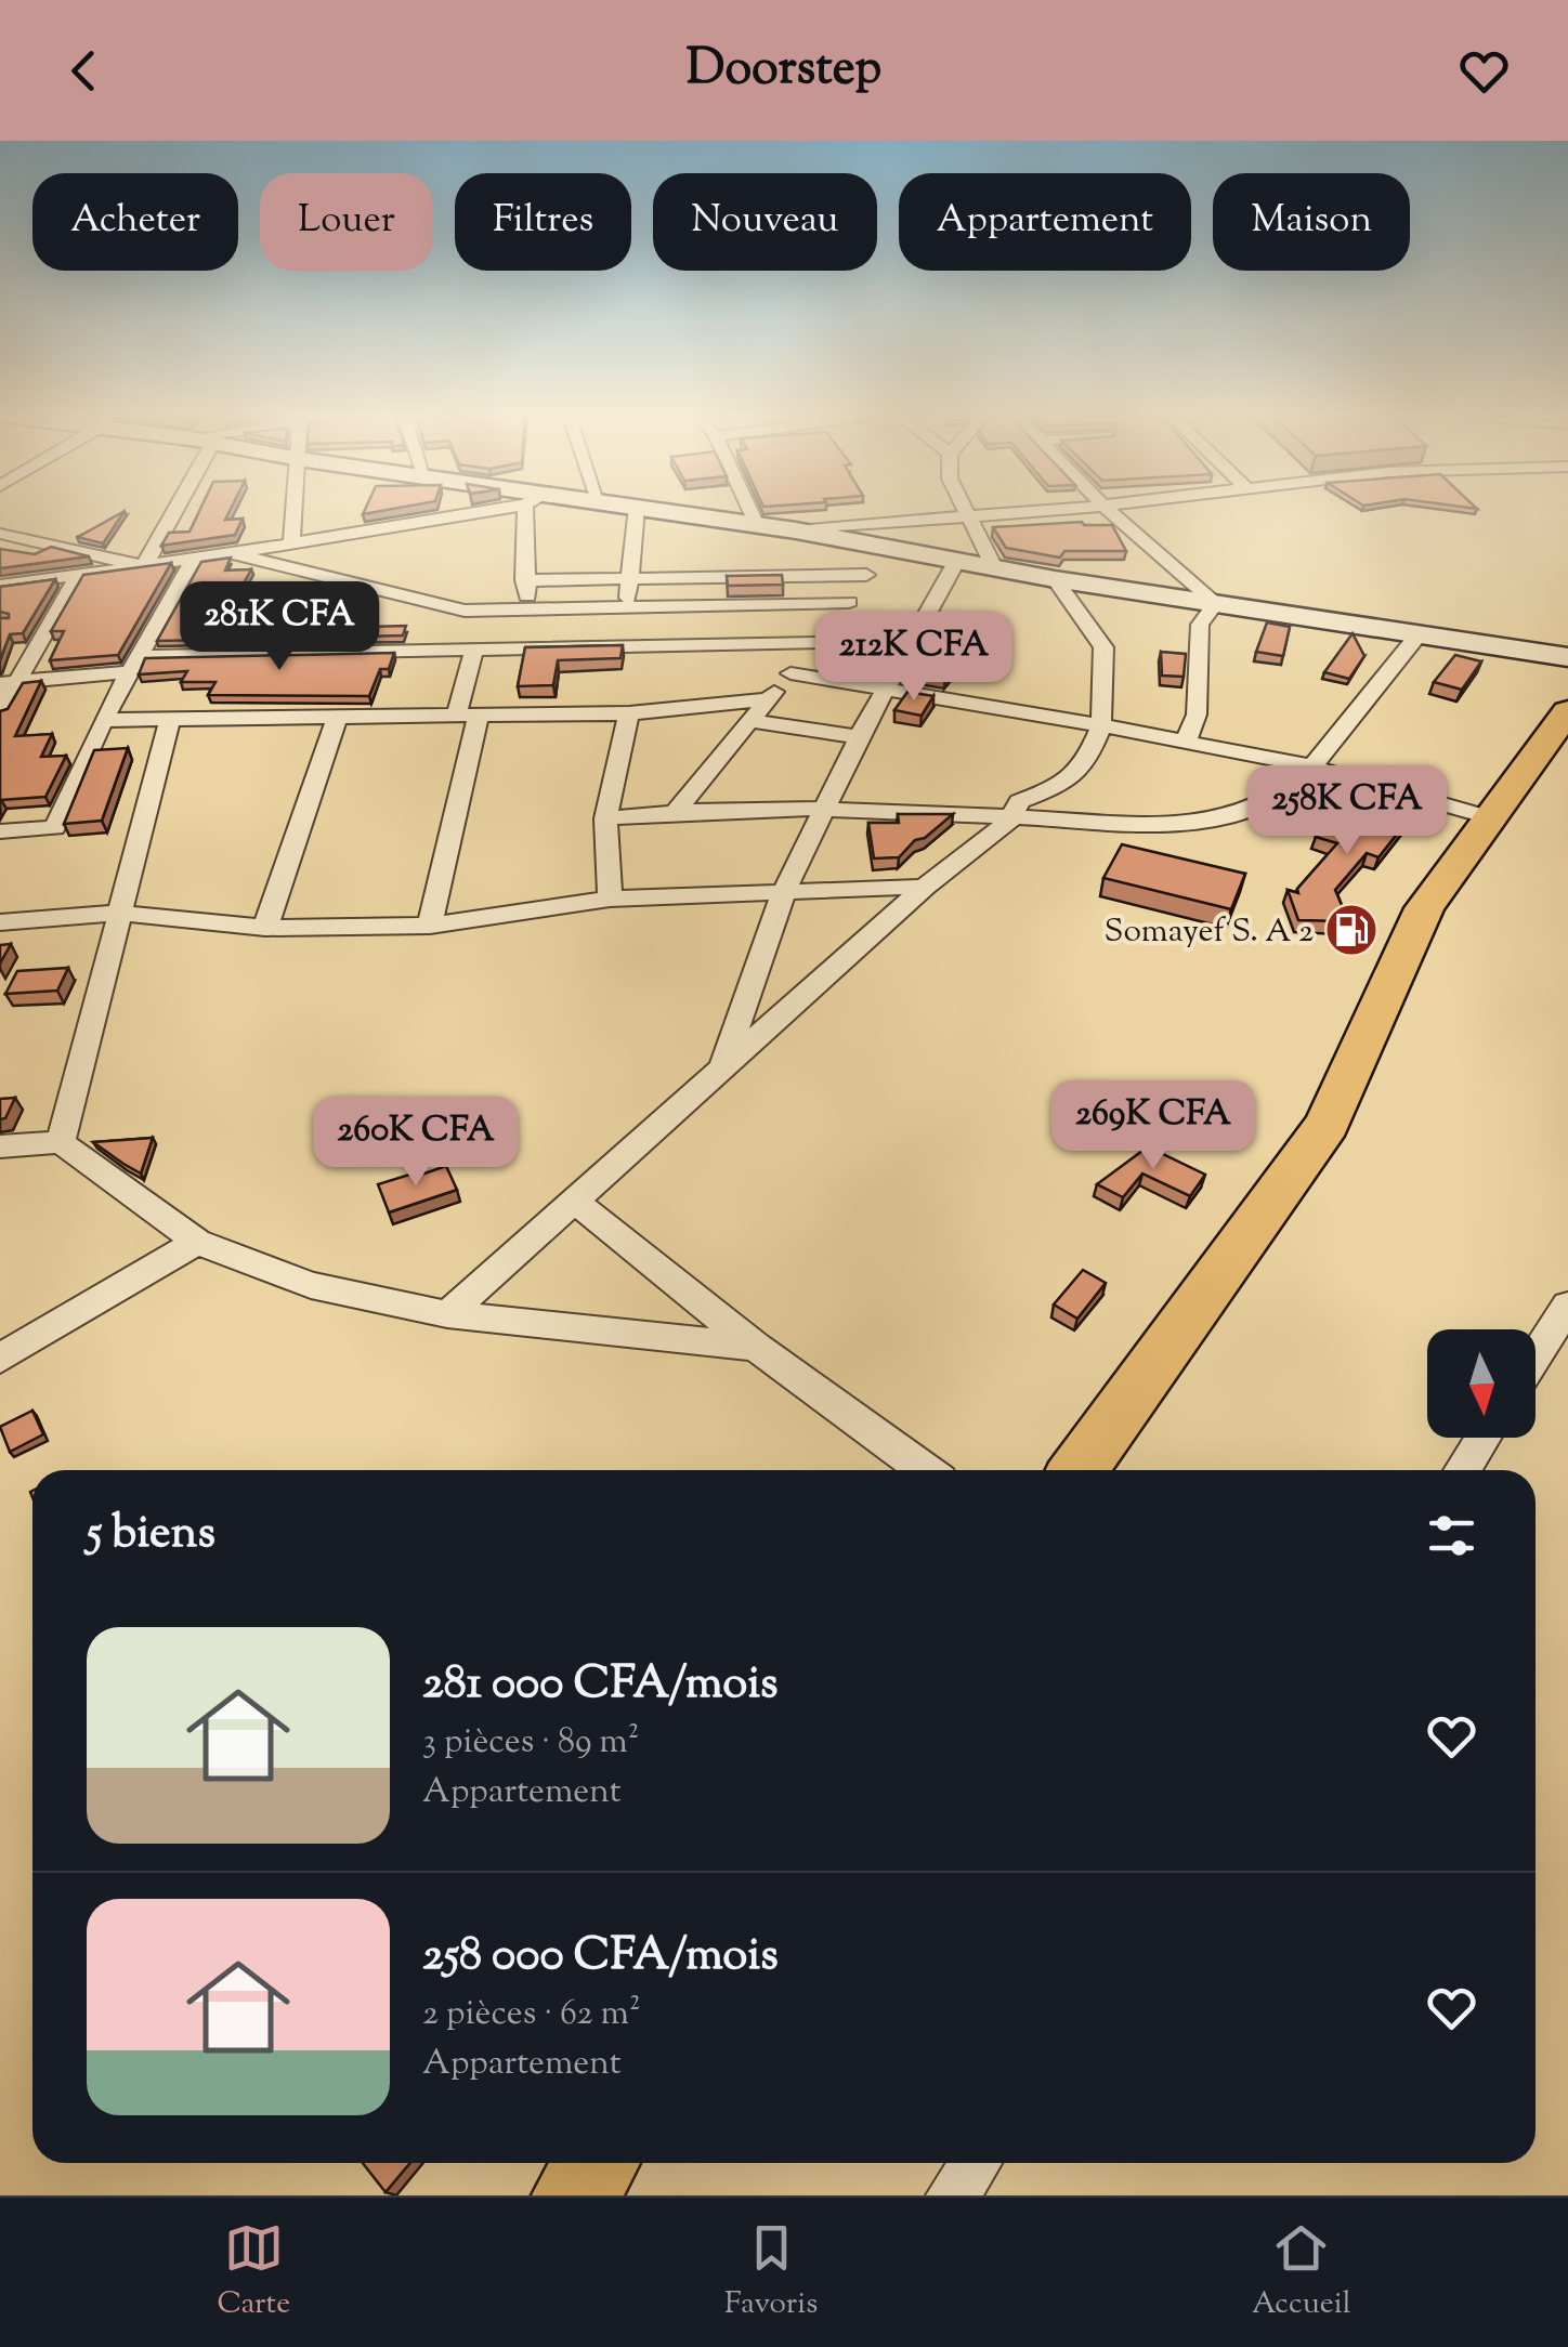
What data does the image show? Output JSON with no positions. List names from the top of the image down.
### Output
{
  "places": {
    "fuel station": ["Somayef S. A 2"]
  },
  "north": "bottom",
  "page": {
    "header": "Doorstep",
    "chip": [
      "Acheter",
      "Louer",
      "Filtres",
      "Nouveau",
      "Appartement",
      "Maison"
    ],
    "price": [
      "281K CFA",
      "212K CFA",
      "258K CFA",
      "269K CFA",
      "260K CFA"
    ],
    "heading": "5 biens",
    "list": [
      {
        "name": "281 000 CFA/mois",
        "note": "3 pièces · 89 m² · Appartement"
      },
      {
        "name": "258 000 CFA/mois",
        "note": "2 pièces · 62 m² · Appartement"
      }
    ],
    "tabs": ["Carte", "Favoris", "Accueil"]
  }
}
